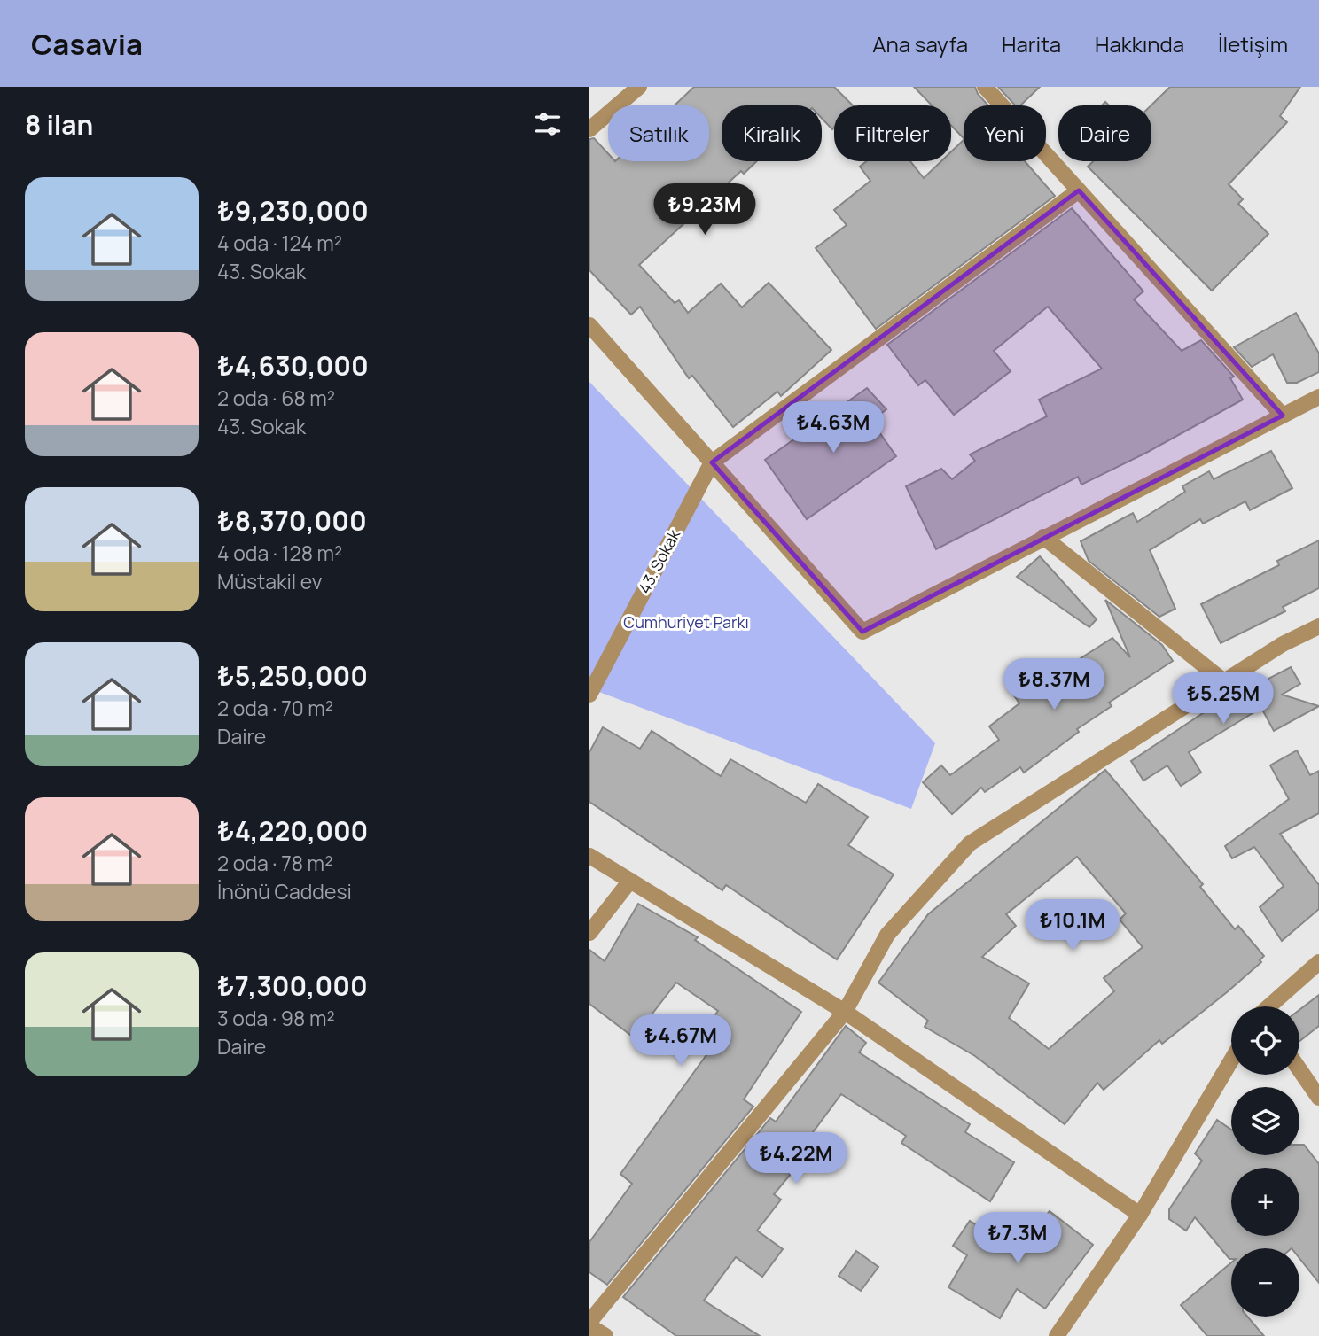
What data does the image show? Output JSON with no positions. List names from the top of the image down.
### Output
{
  "streets": {
    "street": ["43. Sokak"]
  },
  "parks": ["Cumhuriyet Parkı"],
  "page": {
    "header": "Casavia",
    "nav": [
      "Ana sayfa",
      "Harita",
      "Hakkında",
      "İletişim"
    ],
    "heading": "8 ilan",
    "chip": [
      "Satılık",
      "Kiralık",
      "Filtreler",
      "Yeni",
      "Daire"
    ],
    "list": [
      {
        "name": "₺9,230,000",
        "note": "4 oda · 124 m² · 43. Sokak"
      },
      {
        "name": "₺4,630,000",
        "note": "2 oda · 68 m² · 43. Sokak"
      },
      {
        "name": "₺8,370,000",
        "note": "4 oda · 128 m² · Müstakil ev"
      },
      {
        "name": "₺5,250,000",
        "note": "2 oda · 70 m² · Daire"
      },
      {
        "name": "₺4,220,000",
        "note": "2 oda · 78 m² · İnönü Caddesi"
      },
      {
        "name": "₺7,300,000",
        "note": "3 oda · 98 m² · Daire"
      }
    ],
    "price": [
      "₺9.23M",
      "₺4.63M",
      "₺8.37M",
      "₺5.25M",
      "₺10.1M",
      "₺4.67M",
      "₺4.22M",
      "₺7.3M"
    ],
    "map_buttons": ["+", "−"]
  }
}
